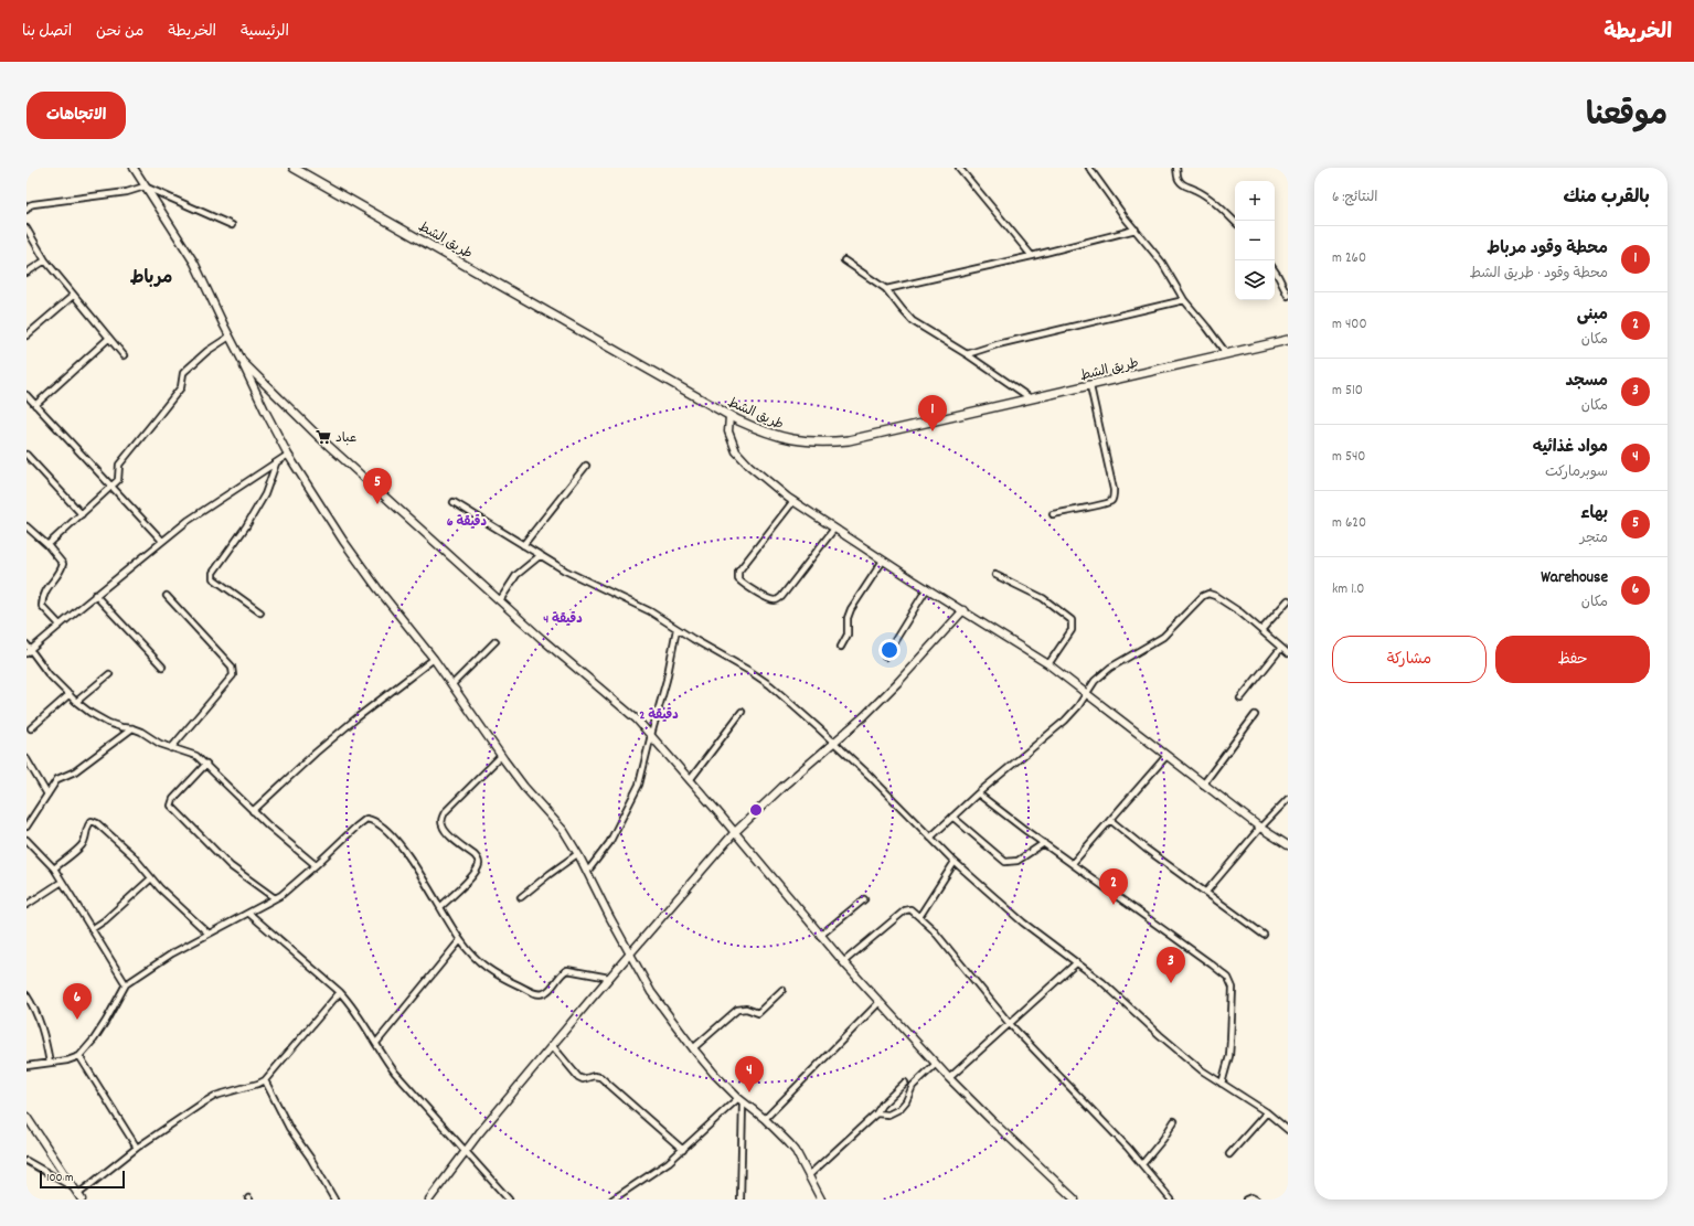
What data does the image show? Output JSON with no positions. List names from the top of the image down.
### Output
{
  "streets": {
    "main road": ["طريق الشط"]
  },
  "districts": ["مرباط"],
  "places": {
    "supermarket": ["عباد"]
  },
  "scale_bar": "100 m",
  "page": {
    "header": "الخريطة",
    "nav": [
      "الرئيسية",
      "الخريطة",
      "من نحن",
      "اتصل بنا"
    ],
    "title": "موقعنا",
    "buttons": [
      "الاتجاهات",
      ["حفظ", "مشاركة"]
    ],
    "heading": ["بالقرب منك", "النتائج: 6"],
    "map_buttons": ["+", "−"],
    "list": [
      {
        "mark": "1",
        "name": "محطة وقود مرباط",
        "note": "محطة وقود · طريق الشط",
        "value": "260 m"
      },
      {
        "mark": "2",
        "name": "مبنى",
        "note": "مكان",
        "value": "400 m"
      },
      {
        "mark": "3",
        "name": "مسجد",
        "note": "مكان",
        "value": "510 m"
      },
      {
        "mark": "4",
        "name": "مواد غذائيه",
        "note": "سوبرماركت",
        "value": "540 m"
      },
      {
        "mark": "5",
        "name": "بهاء",
        "note": "متجر",
        "value": "620 m"
      },
      {
        "mark": "6",
        "name": "Warehouse",
        "note": "مكان",
        "value": "1.0 km"
      }
    ],
    "pins": [
      "1",
      "5",
      "2",
      "3",
      "6",
      "4"
    ],
    "scale": "100 m"
  },
  "rings": ["6 دقيقة", "4 دقيقة", "2 دقيقة"]
}
